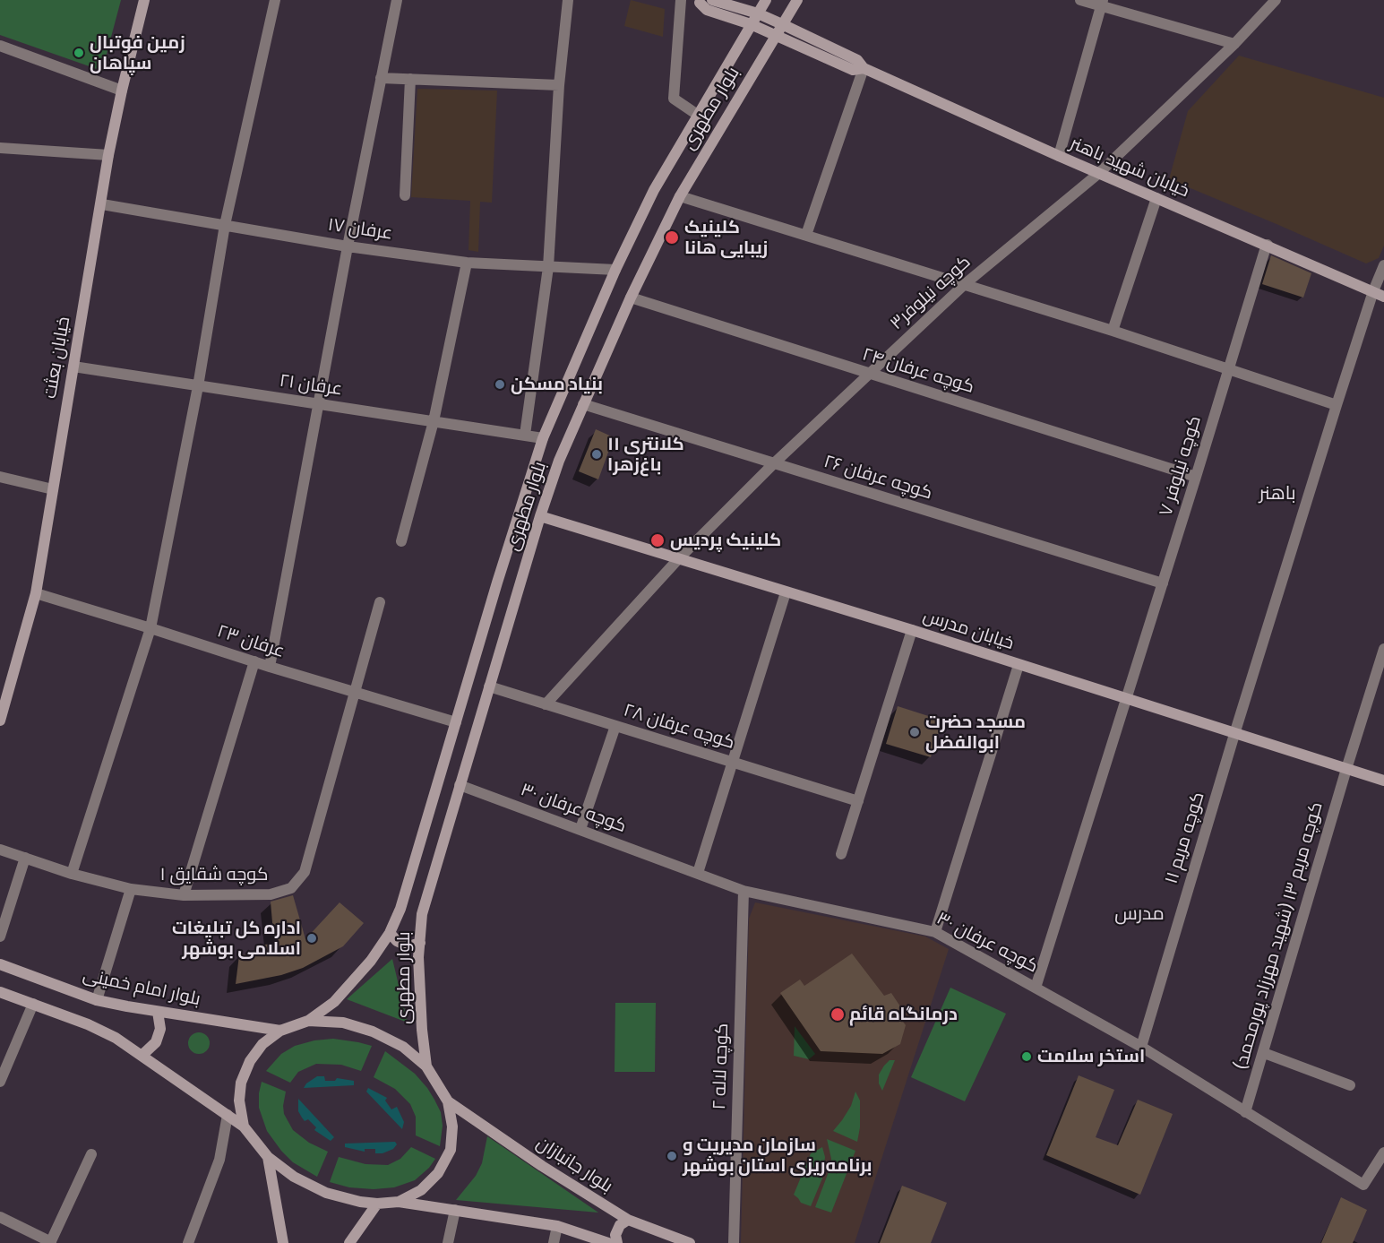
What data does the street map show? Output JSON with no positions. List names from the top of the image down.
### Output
{
  "streets": {
    "street": [
      "بلوار مطهری",
      "خیابان شهید باهنر",
      "عرفان ۱۷",
      "کوچه نیلوفر۳",
      "خیابان بعثت",
      "کوچه عرفان ۲۴",
      "عرفان ۲۱",
      "کوچه نیلوفر ۷",
      "کوچه عرفان ۲۶",
      "خیابان مدرس",
      "عرفان ۲۳",
      "کوچه عرفان ۲۸",
      "کوچه عرفان ۳۰",
      "کوچه مریم ۱۱",
      "کوچه شقایق ۱",
      "کوچه مریم ۱۳ (شهید مهرزاد پورمحمد)",
      "بلوار امام خمینی",
      "کوچه لاله ۲",
      "بلوار جانبازان"
    ]
  },
  "crossings": [
    ["بلوار مطهری", "خیابان شهید باهنر"],
    ["بلوار مطهری", "عرفان ۱۷"],
    ["بلوار مطهری", "کوچه عرفان ۲۴"],
    ["بلوار مطهری", "عرفان ۲۱"],
    ["بلوار مطهری", "کوچه عرفان ۲۶"],
    ["بلوار مطهری", "خیابان مدرس"],
    ["بلوار مطهری", "عرفان ۲۳"],
    ["بلوار مطهری", "کوچه عرفان ۲۸"],
    ["بلوار مطهری", "کوچه عرفان ۳۰"],
    ["خیابان شهید باهنر", "کوچه نیلوفر۳"],
    ["خیابان شهید باهنر", "کوچه نیلوفر ۷"],
    ["خیابان شهید باهنر", "کوچه مریم ۱۱"],
    ["عرفان ۱۷", "خیابان بعثت"],
    ["کوچه نیلوفر۳", "کوچه عرفان ۲۴"],
    ["کوچه نیلوفر۳", "کوچه عرفان ۲۶"],
    ["کوچه نیلوفر۳", "خیابان مدرس"],
    ["کوچه نیلوفر۳", "کوچه عرفان ۲۸"],
    ["خیابان بعثت", "عرفان ۲۱"],
    ["خیابان بعثت", "عرفان ۲۳"],
    ["کوچه عرفان ۲۴", "کوچه نیلوفر ۷"],
    ["کوچه نیلوفر ۷", "کوچه عرفان ۲۶"],
    ["کوچه نیلوفر ۷", "خیابان مدرس"],
    ["کوچه نیلوفر ۷", "کوچه عرفان ۳۰"],
    ["خیابان مدرس", "کوچه مریم ۱۱"],
    ["خیابان مدرس", "کوچه مریم ۱۳ (شهید مهرزاد پورمحمد)"],
    ["عرفان ۲۳", "کوچه شقایق ۱"],
    ["کوچه عرفان ۳۰", "کوچه مریم ۱۱"],
    ["کوچه عرفان ۳۰", "کوچه مریم ۱۳ (شهید مهرزاد پورمحمد)"],
    ["کوچه عرفان ۳۰", "کوچه لاله ۲"]
  ],
  "districts": ["باهنر", "مدرس"],
  "places": [
    "زمین فوتبال سپاهان",
    "کلینیک زیبایی هانا",
    "بنیاد مسکن",
    "کلانتری ۱۱ باغ‌زهرا",
    "کلینیک پردیس",
    "مسجد حضرت ابوالفضل",
    "اداره کل تبلیغات اسلامی بوشهر",
    "درمانگاه قائم",
    "استخر سلامت",
    "سازمان مدیریت و برنامه‌ریزی استان بوشهر"
  ]
}
